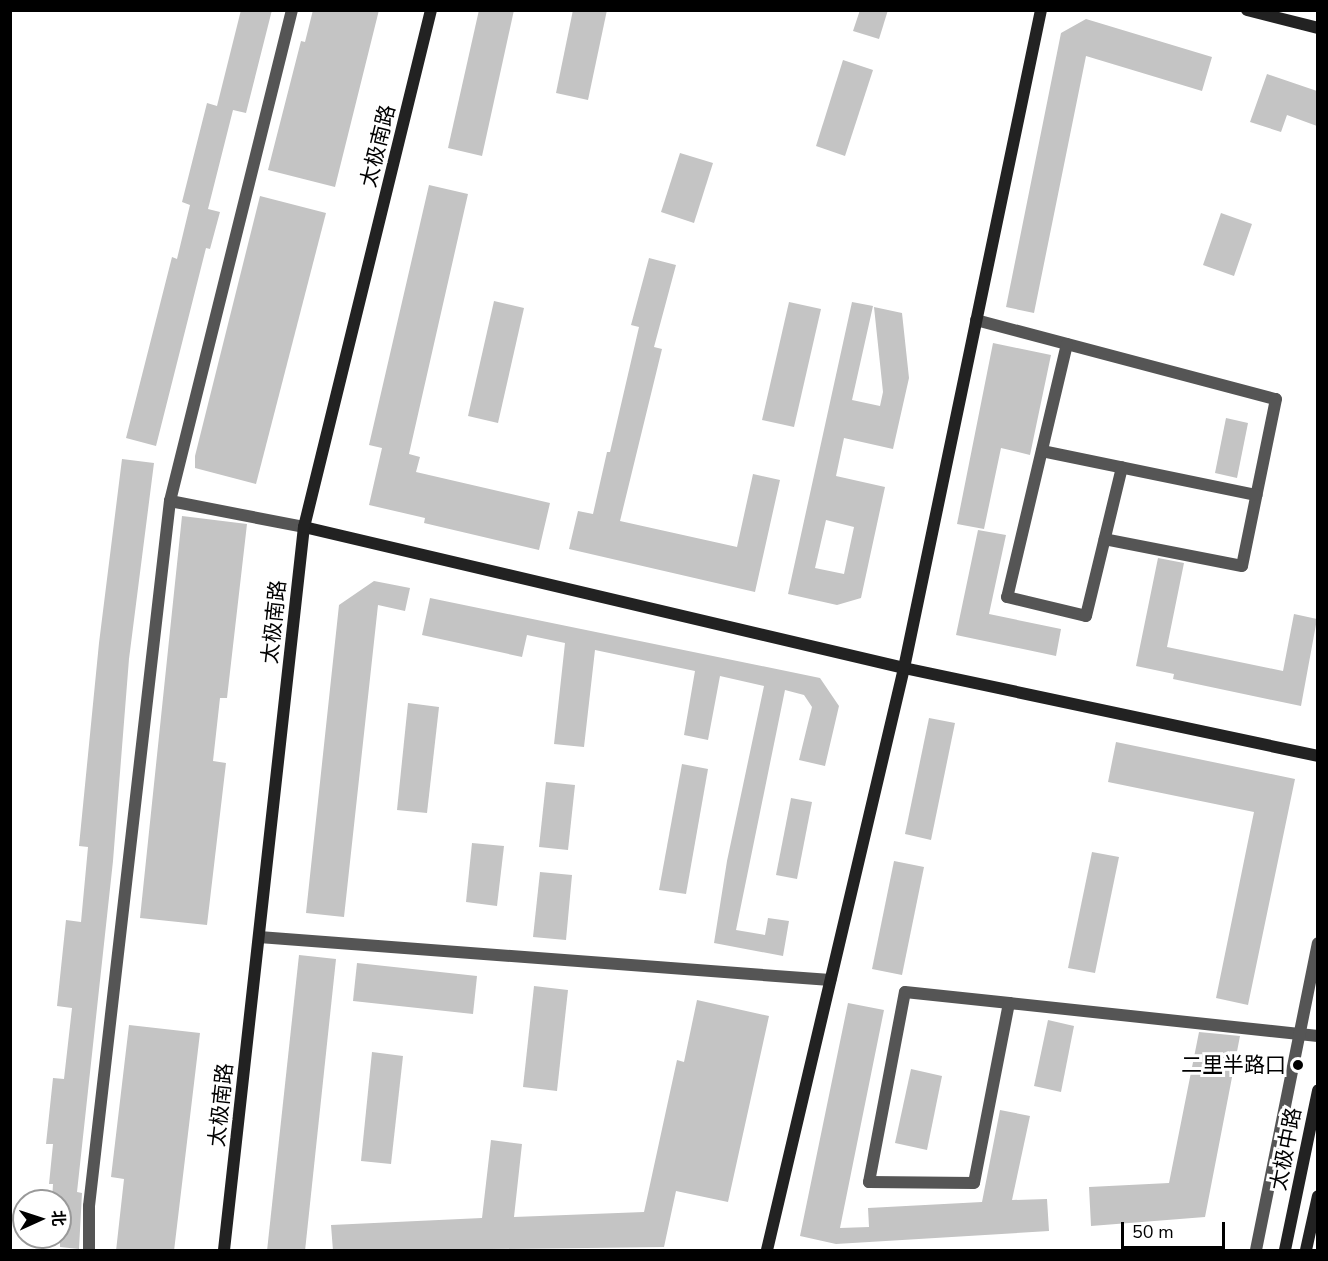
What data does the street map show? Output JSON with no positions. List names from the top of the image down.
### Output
{
  "streets": {
    "street": ["太极南路", "太极中路"]
  },
  "places": ["二里半路口"],
  "scale_bar": "50 m",
  "north": "right"
}
